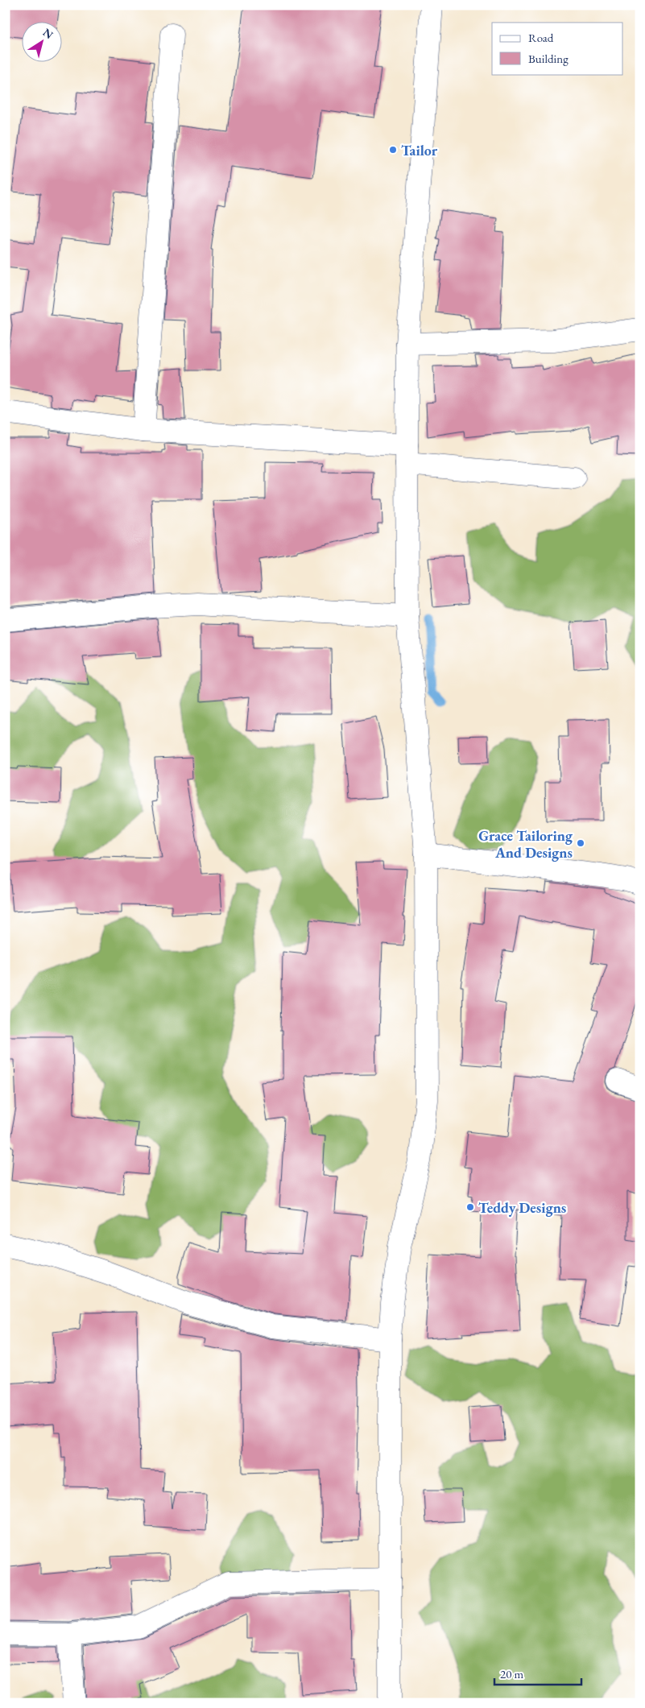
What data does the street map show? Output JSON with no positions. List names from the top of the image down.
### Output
{
  "places": ["Tailor", "Grace Tailoring And Designs", "Teddy Designs"],
  "legend": ["Road", "Building"],
  "scale_bar": "20 m",
  "north": "top right"
}
